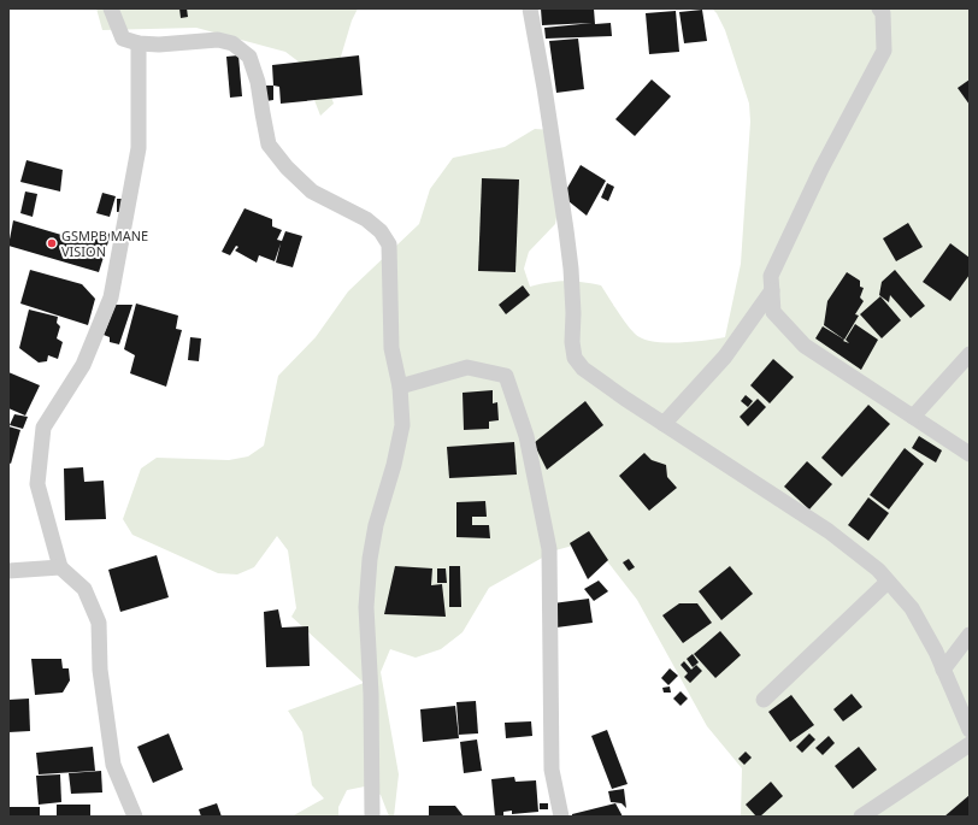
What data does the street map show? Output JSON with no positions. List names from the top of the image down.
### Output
{
  "places": ["GSMPB MANE VISION"]
}
